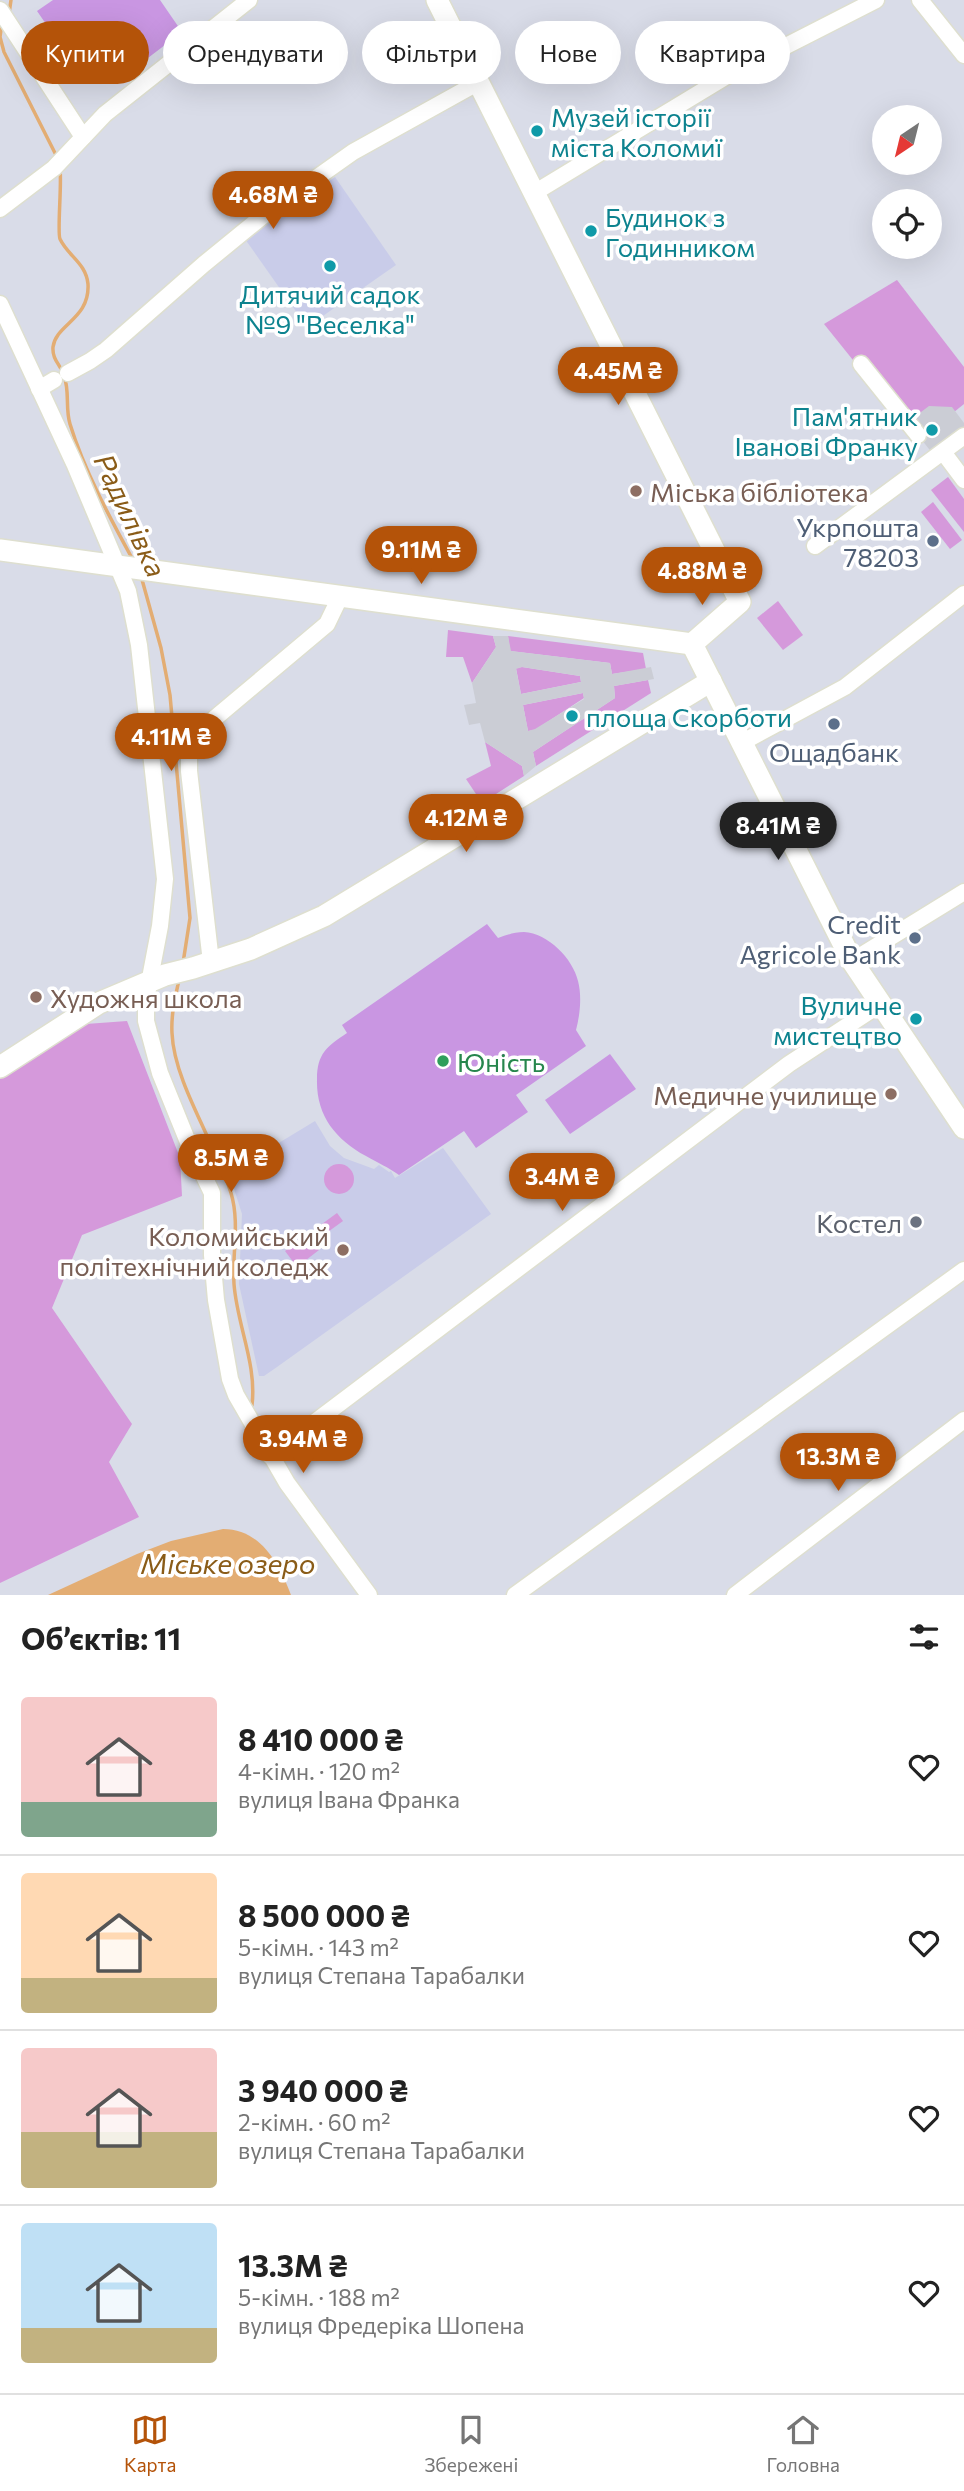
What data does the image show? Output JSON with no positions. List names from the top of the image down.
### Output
{
  "water": ["Радилівка", "Міське озеро"],
  "places": [
    "Музей історії міста Коломиї",
    "Будинок з Годинником",
    "Дитячий садок №9 \"Веселка\"",
    "Пам'ятник Іванові Франку",
    "Міська бібліотека",
    "Укрпошта 78203",
    "площа Скорботи",
    "Ощадбанк",
    "Credit Agricole Bank",
    "Художня школа",
    "Вуличне мистецтво",
    "Юність",
    "Медичне училище",
    "Костел",
    "Коломийський політехнічний коледж"
  ],
  "north": "bottom left",
  "page": {
    "chip": [
      "Купити",
      "Орендувати",
      "Фільтри",
      "Нове",
      "Квартира"
    ],
    "price": [
      "4.68M ₴",
      "4.45M ₴",
      "9.11M ₴",
      "4.88M ₴",
      "4.11M ₴",
      "4.12M ₴",
      "8.41M ₴",
      "8.5M ₴",
      "3.4M ₴",
      "3.94M ₴",
      "13.3M ₴"
    ],
    "heading": "Об’єктів: 11",
    "list": [
      {
        "name": "8 410 000 ₴",
        "note": "4-кімн. · 120 m² · вулиця Івана Франка"
      },
      {
        "name": "8 500 000 ₴",
        "note": "5-кімн. · 143 m² · вулиця Степана Тарабалки"
      },
      {
        "name": "3 940 000 ₴",
        "note": "2-кімн. · 60 m² · вулиця Степана Тарабалки"
      },
      {
        "name": "13.3M ₴",
        "note": "5-кімн. · 188 m² · вулиця Фредеріка Шопена"
      }
    ],
    "tabs": ["Карта", "Збережені", "Головна"]
  }
}
